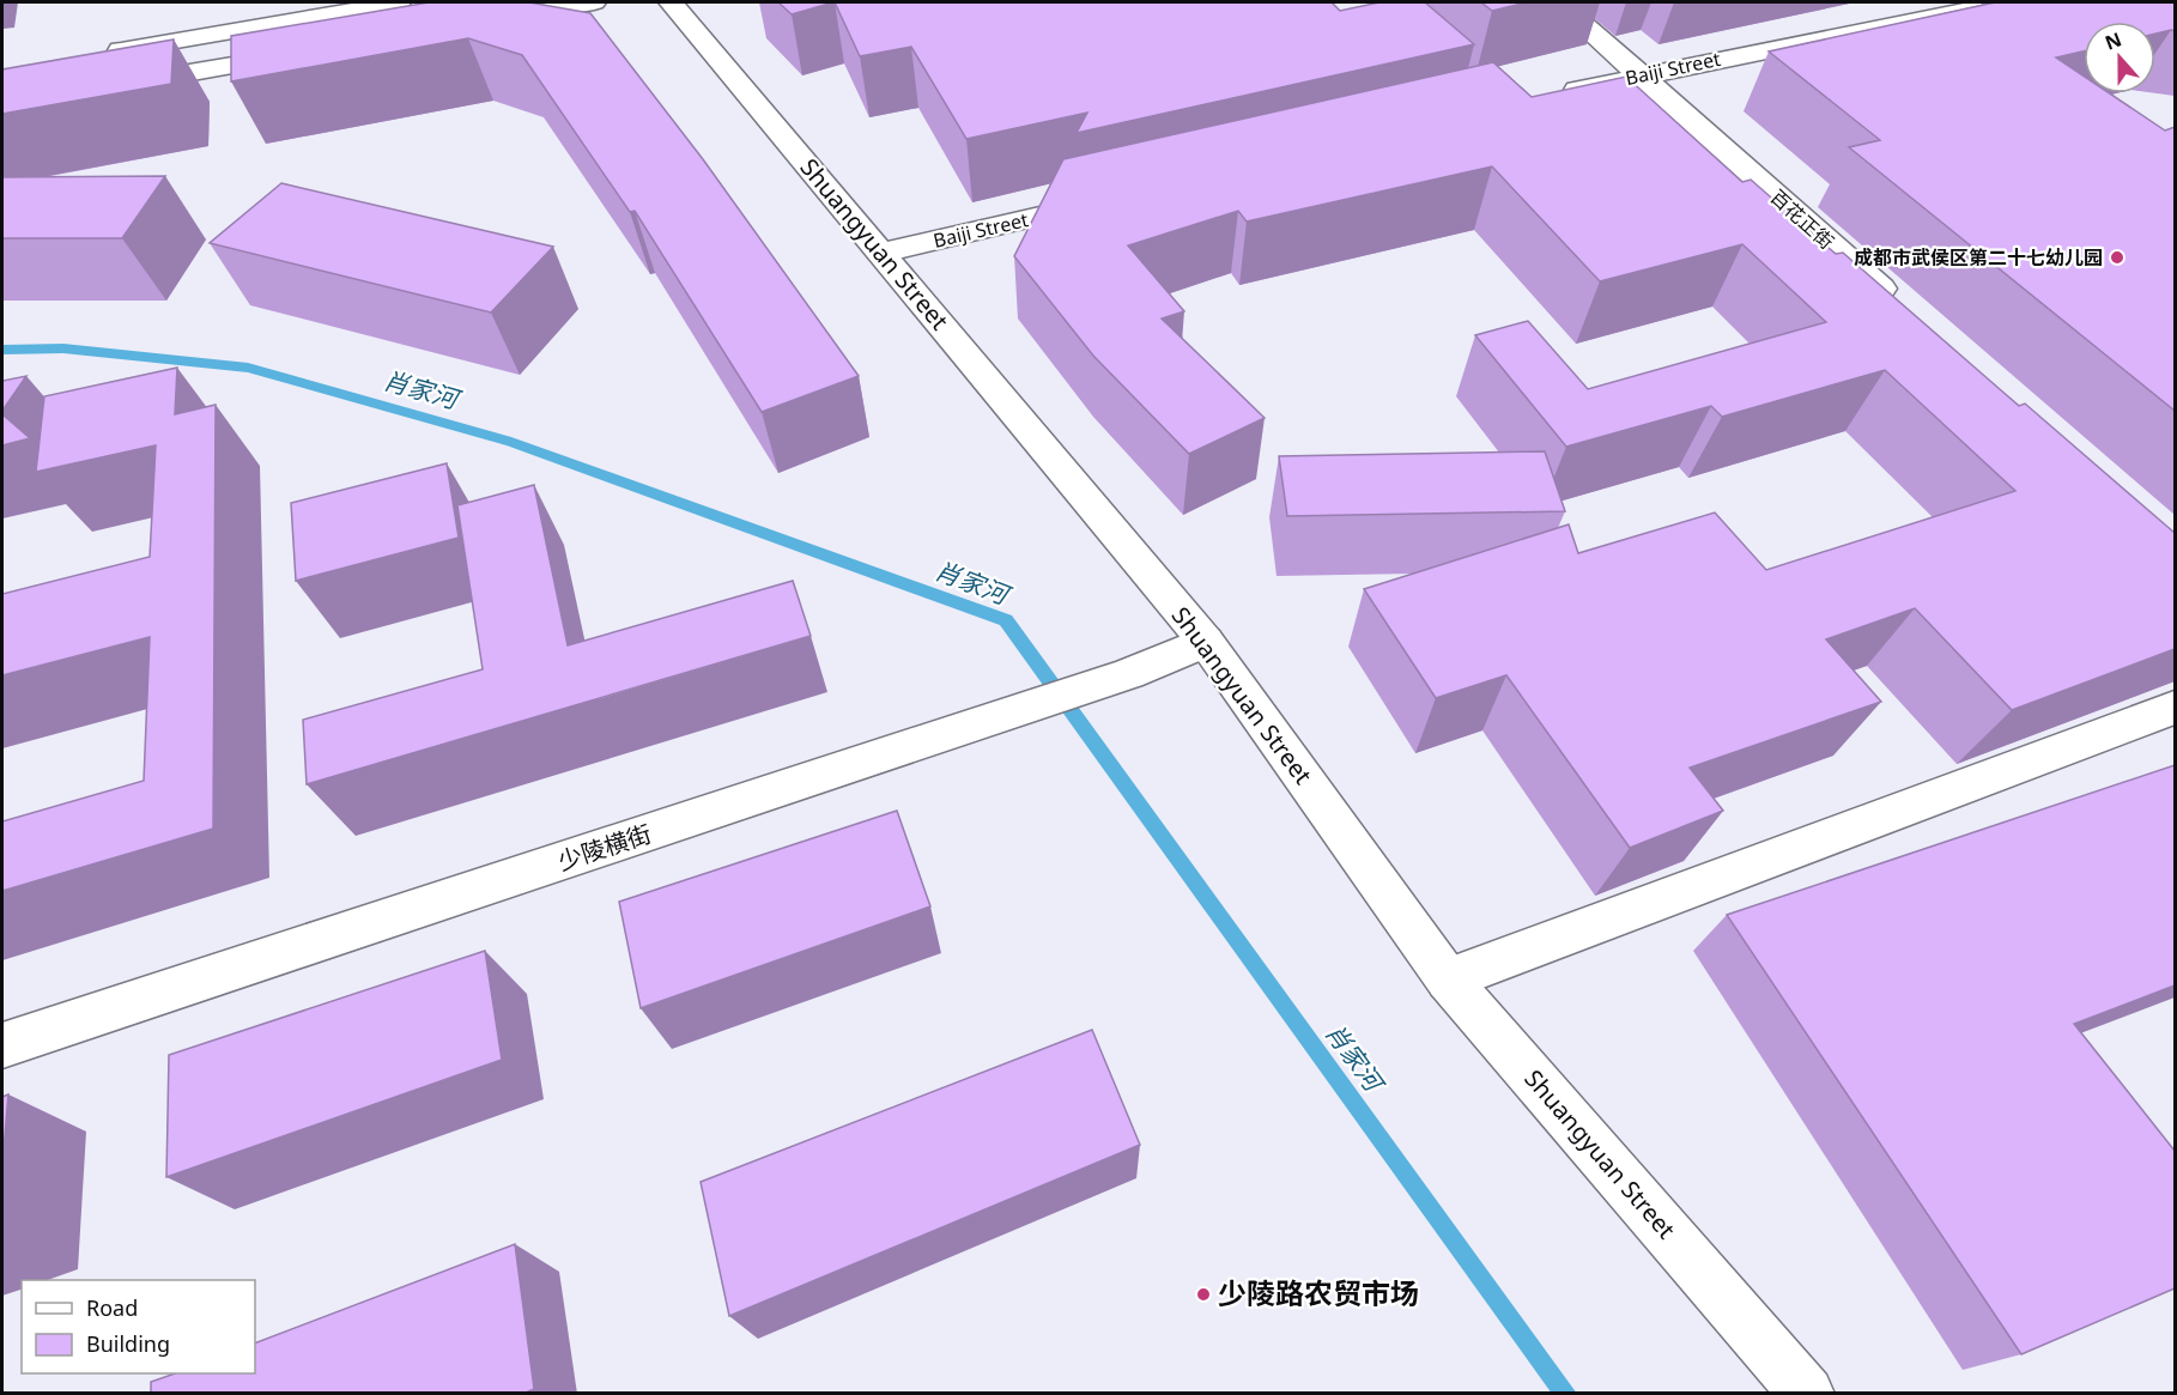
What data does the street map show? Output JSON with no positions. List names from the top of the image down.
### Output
{
  "streets": {
    "street": [
      "Baiji Street",
      "百花正街",
      "Shuangyuan Street",
      "少陵横街"
    ]
  },
  "crossings": [
    ["Baiji Street", "百花正街"],
    ["Baiji Street", "Shuangyuan Street"],
    ["Shuangyuan Street", "少陵横街"]
  ],
  "water": ["肖家河"],
  "places": ["成都市武侯区第二十七幼儿园", "少陵路农贸市场"],
  "legend": ["Road", "Building"],
  "north": "top"
}
